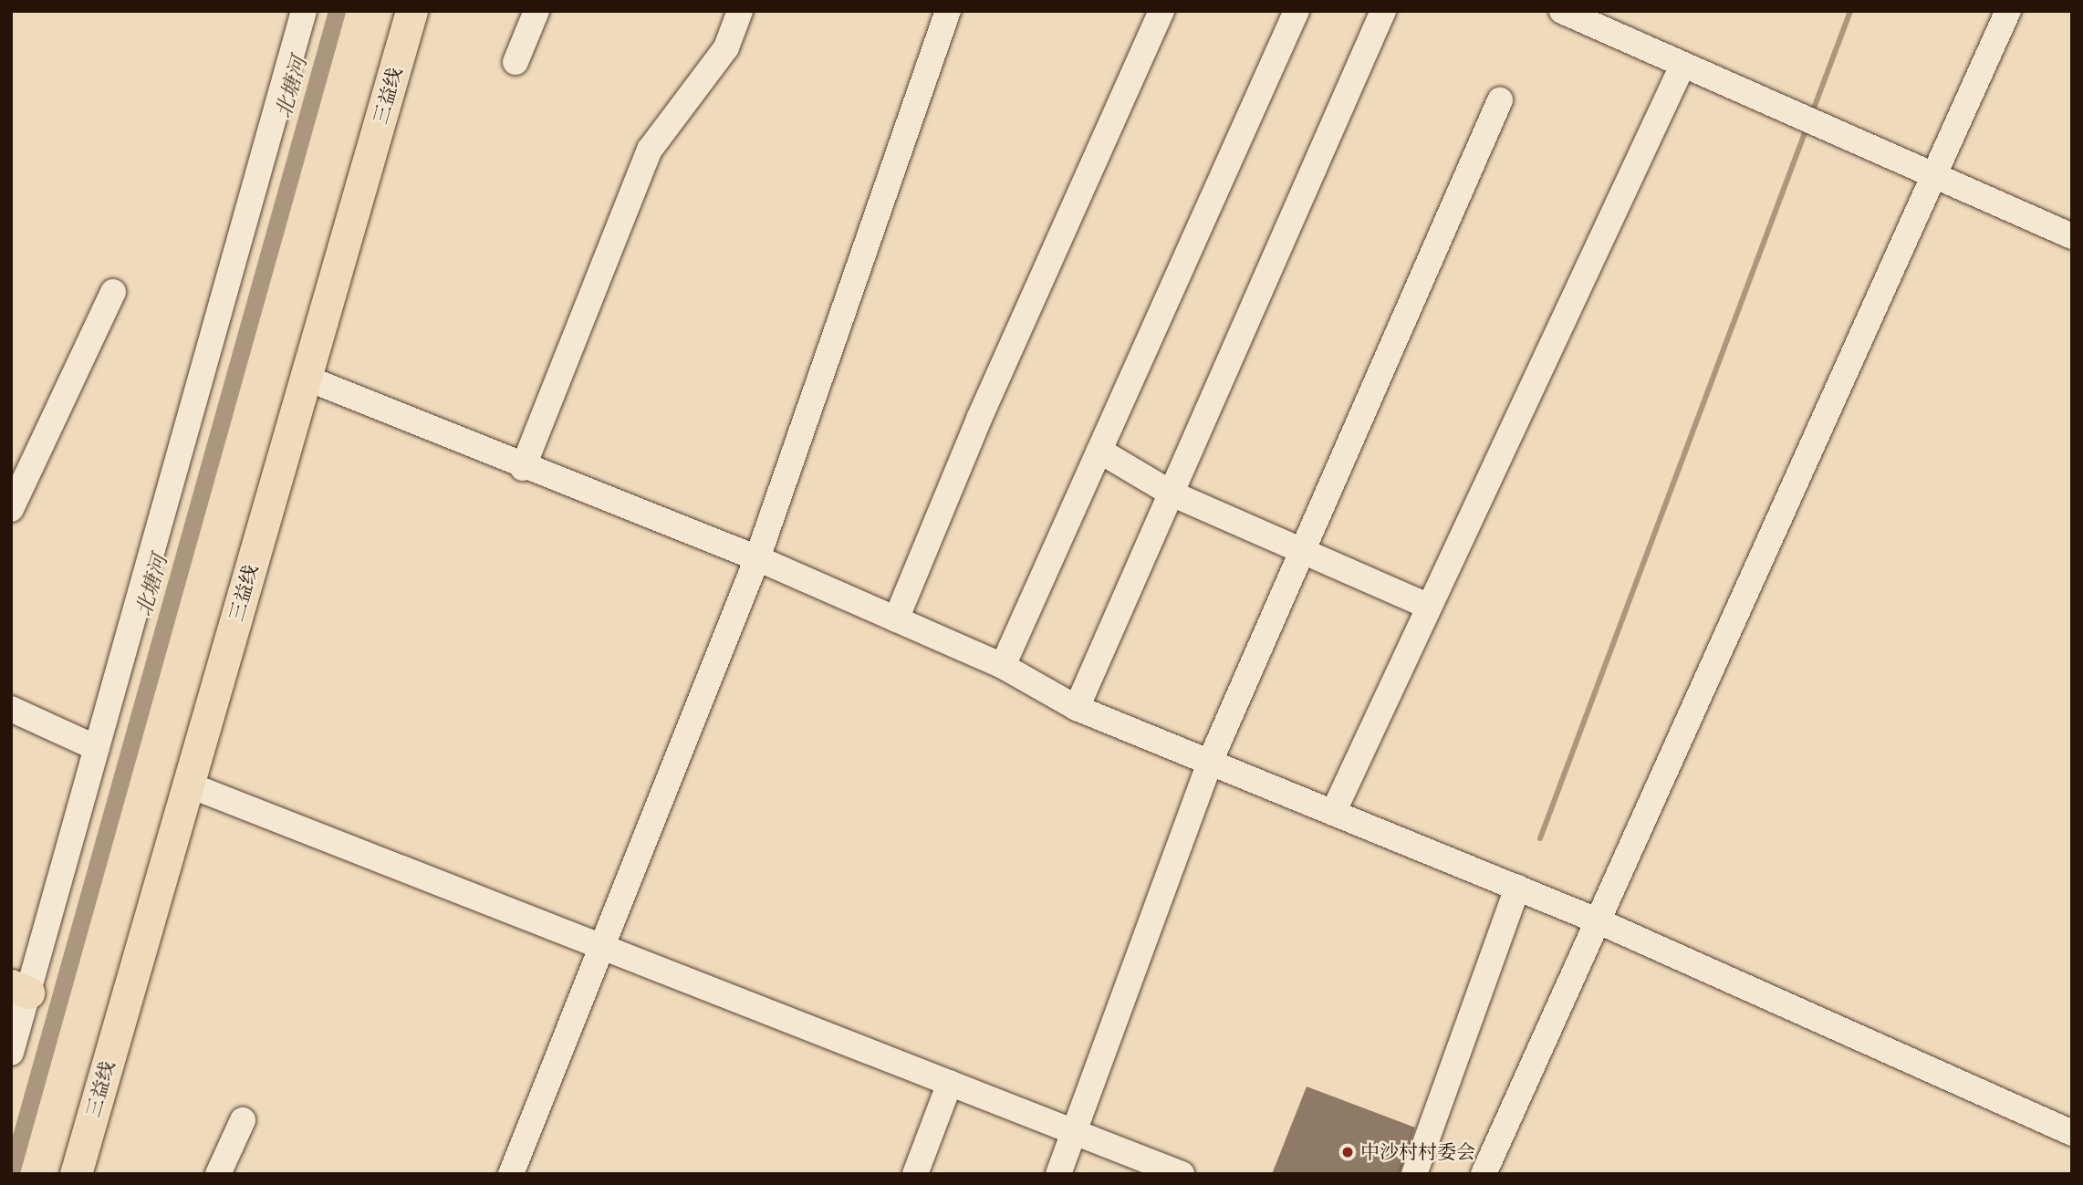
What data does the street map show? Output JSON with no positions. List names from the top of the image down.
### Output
{
  "streets": {
    "main road": ["三益线"]
  },
  "water": ["北塘河"],
  "places": ["中沙村村委会"]
}
